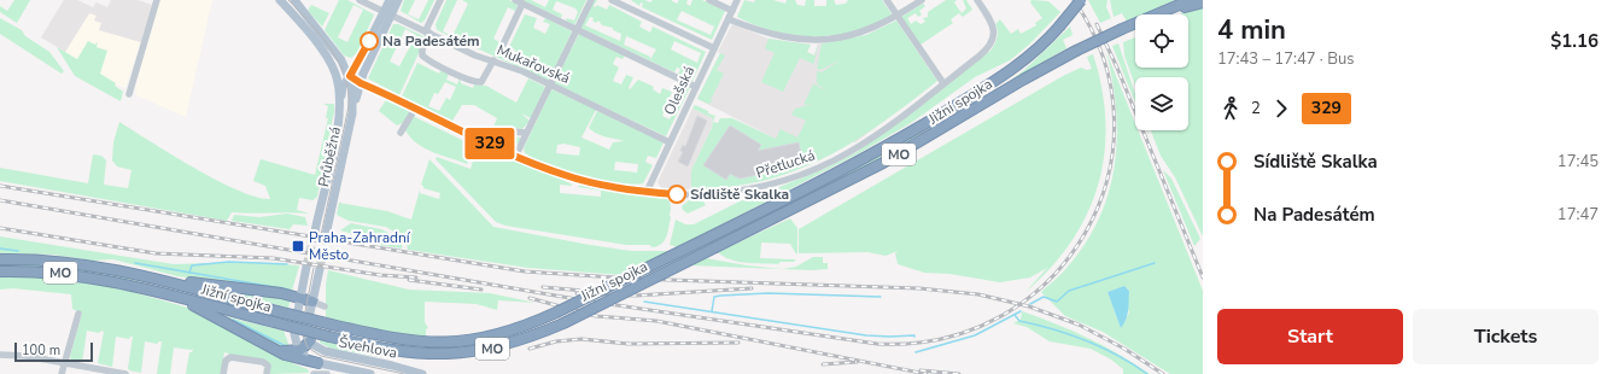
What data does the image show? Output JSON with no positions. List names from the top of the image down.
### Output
{
  "streets": {
    "highway": ["Jižní spojka", "MO"],
    "main road": ["Průběžná", "Švehlova"],
    "street": ["Mukařovská", "Olešská", "Přetlucká"]
  },
  "crossings": [
    ["Mukařovská", "Olešská"],
    ["Olešská", "Přetlucká"],
    ["Průběžná", "Přetlucká"]
  ],
  "places": {
    "other": ["Na Padesátém", "Sídliště Skalka"],
    "transit": ["Praha-Zahradní Město"]
  },
  "lines": ["bus line 329"],
  "scale_bar": "100 m",
  "page": {
    "on_map": "329",
    "heading": ["4 min", "17:43 – 17:47 · Bus", "$1.16"],
    "legs": ["2", "329"],
    "list": [
      {
        "name": "Sídliště Skalka",
        "value": "17:45"
      },
      {
        "name": "Na Padesátém",
        "value": "17:47"
      }
    ],
    "buttons": ["Start", "Tickets"],
    "scale": "100 m"
  }
}
